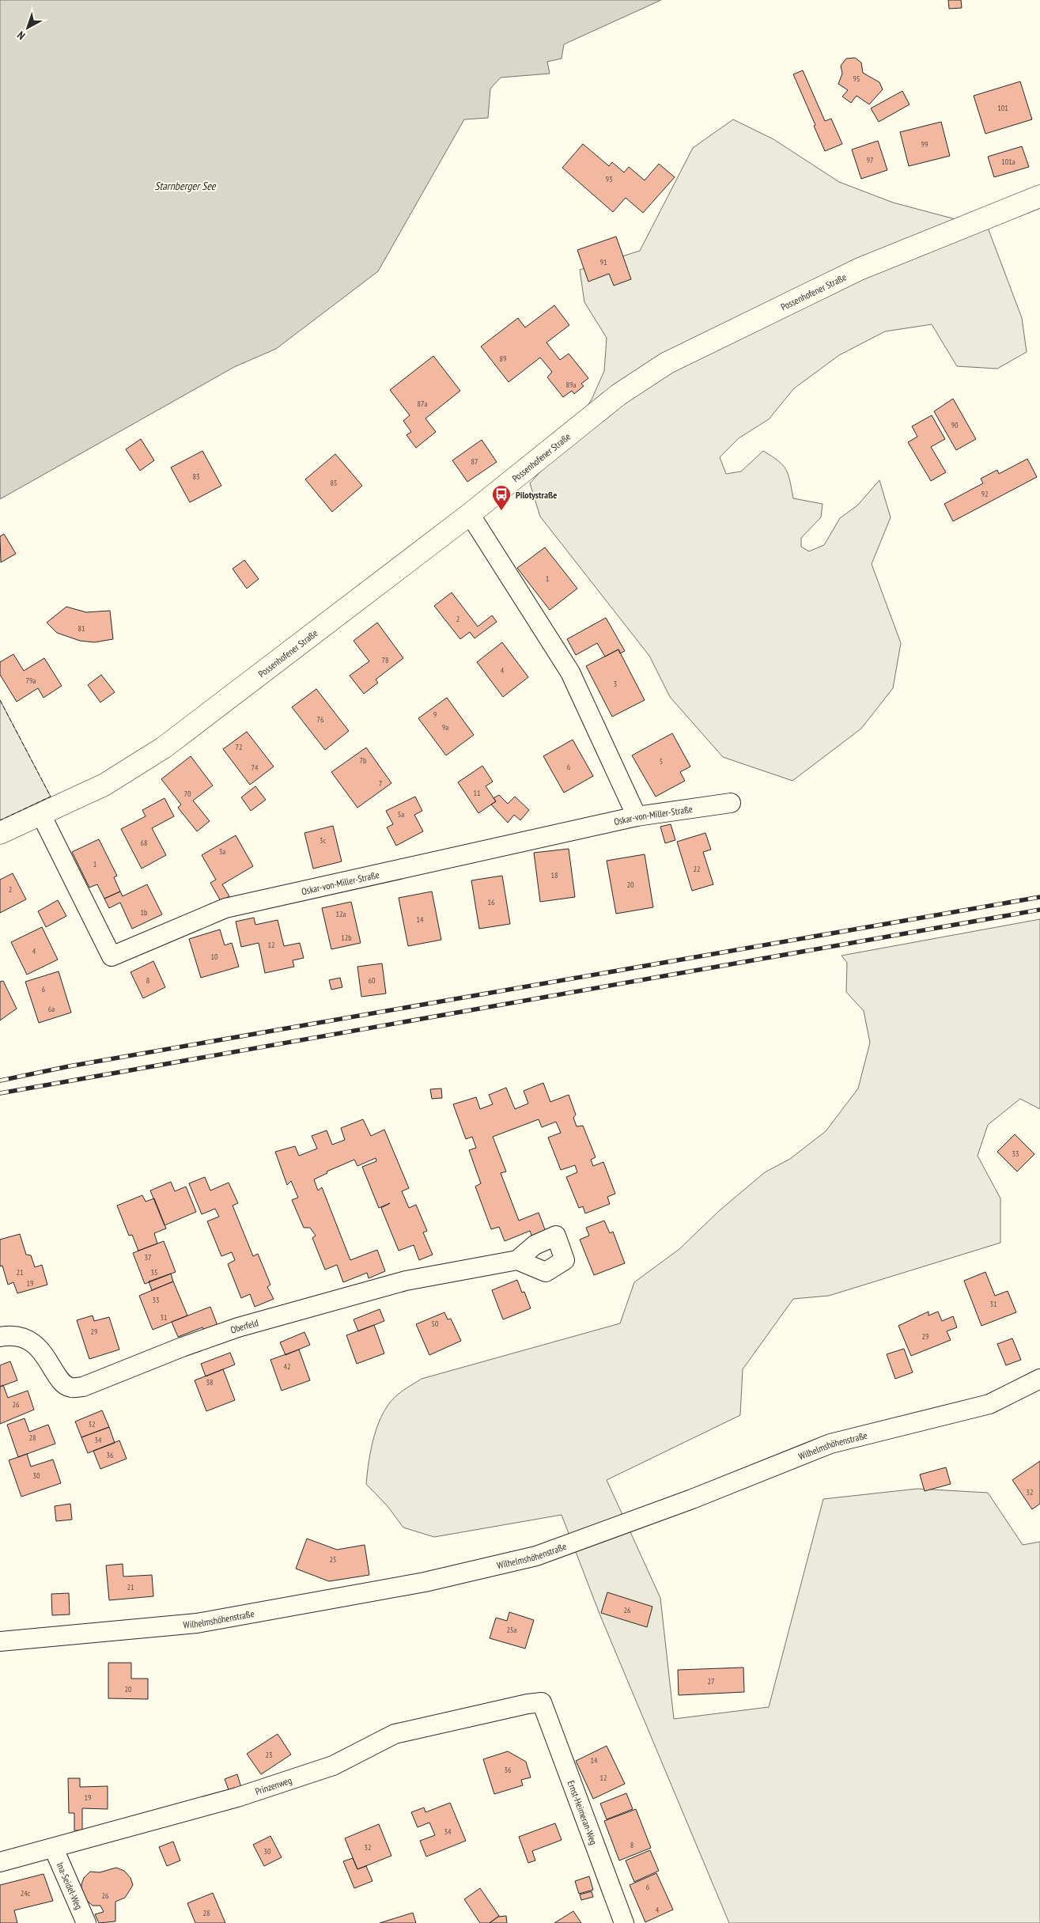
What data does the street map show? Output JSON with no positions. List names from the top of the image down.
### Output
{
  "streets": {
    "main road": ["Possenhofener Straße"],
    "street": [
      "Oskar-von-Miller-Straße",
      "Oberfeld",
      "Wilhelmshöhenstraße",
      "Prinzenweg",
      "Ernst-Heimeran-Weg",
      "Ina-Seidel-Weg"
    ]
  },
  "crossings": [
    ["Possenhofener Straße", "Oskar-von-Miller-Straße"],
    ["Prinzenweg", "Ernst-Heimeran-Weg"],
    ["Prinzenweg", "Ina-Seidel-Weg"]
  ],
  "water": ["Starnberger See"],
  "places": {
    "bus stop": ["Pilotystraße"]
  },
  "house_numbers": [
    "95",
    "101",
    "99",
    "97",
    "101a",
    "93",
    "91",
    "89",
    "89a",
    "87a",
    "90",
    "87",
    "83",
    "85",
    "92",
    "1",
    "2",
    "81",
    "78",
    "4",
    "79a",
    "3",
    "9",
    "76",
    "9a",
    "72",
    "7b",
    "5",
    "6",
    "74",
    "7",
    "11",
    "70",
    "5a",
    "3c",
    "68",
    "3a",
    "1",
    "22",
    "18",
    "20",
    "2",
    "16",
    "1b",
    "12a",
    "14",
    "12b",
    "12",
    "4",
    "10",
    "8",
    "60",
    "6",
    "6a",
    "33",
    "37",
    "21",
    "35",
    "19",
    "33",
    "31",
    "31",
    "50",
    "29",
    "29",
    "42",
    "38",
    "26",
    "32",
    "28",
    "34",
    "36",
    "30",
    "32",
    "25",
    "21",
    "26",
    "25a",
    "27",
    "20",
    "23",
    "14",
    "36",
    "12",
    "19",
    "34",
    "8",
    "32",
    "30",
    "6",
    "24c",
    "26",
    "4",
    "28"
  ],
  "north": "bottom left"
}
